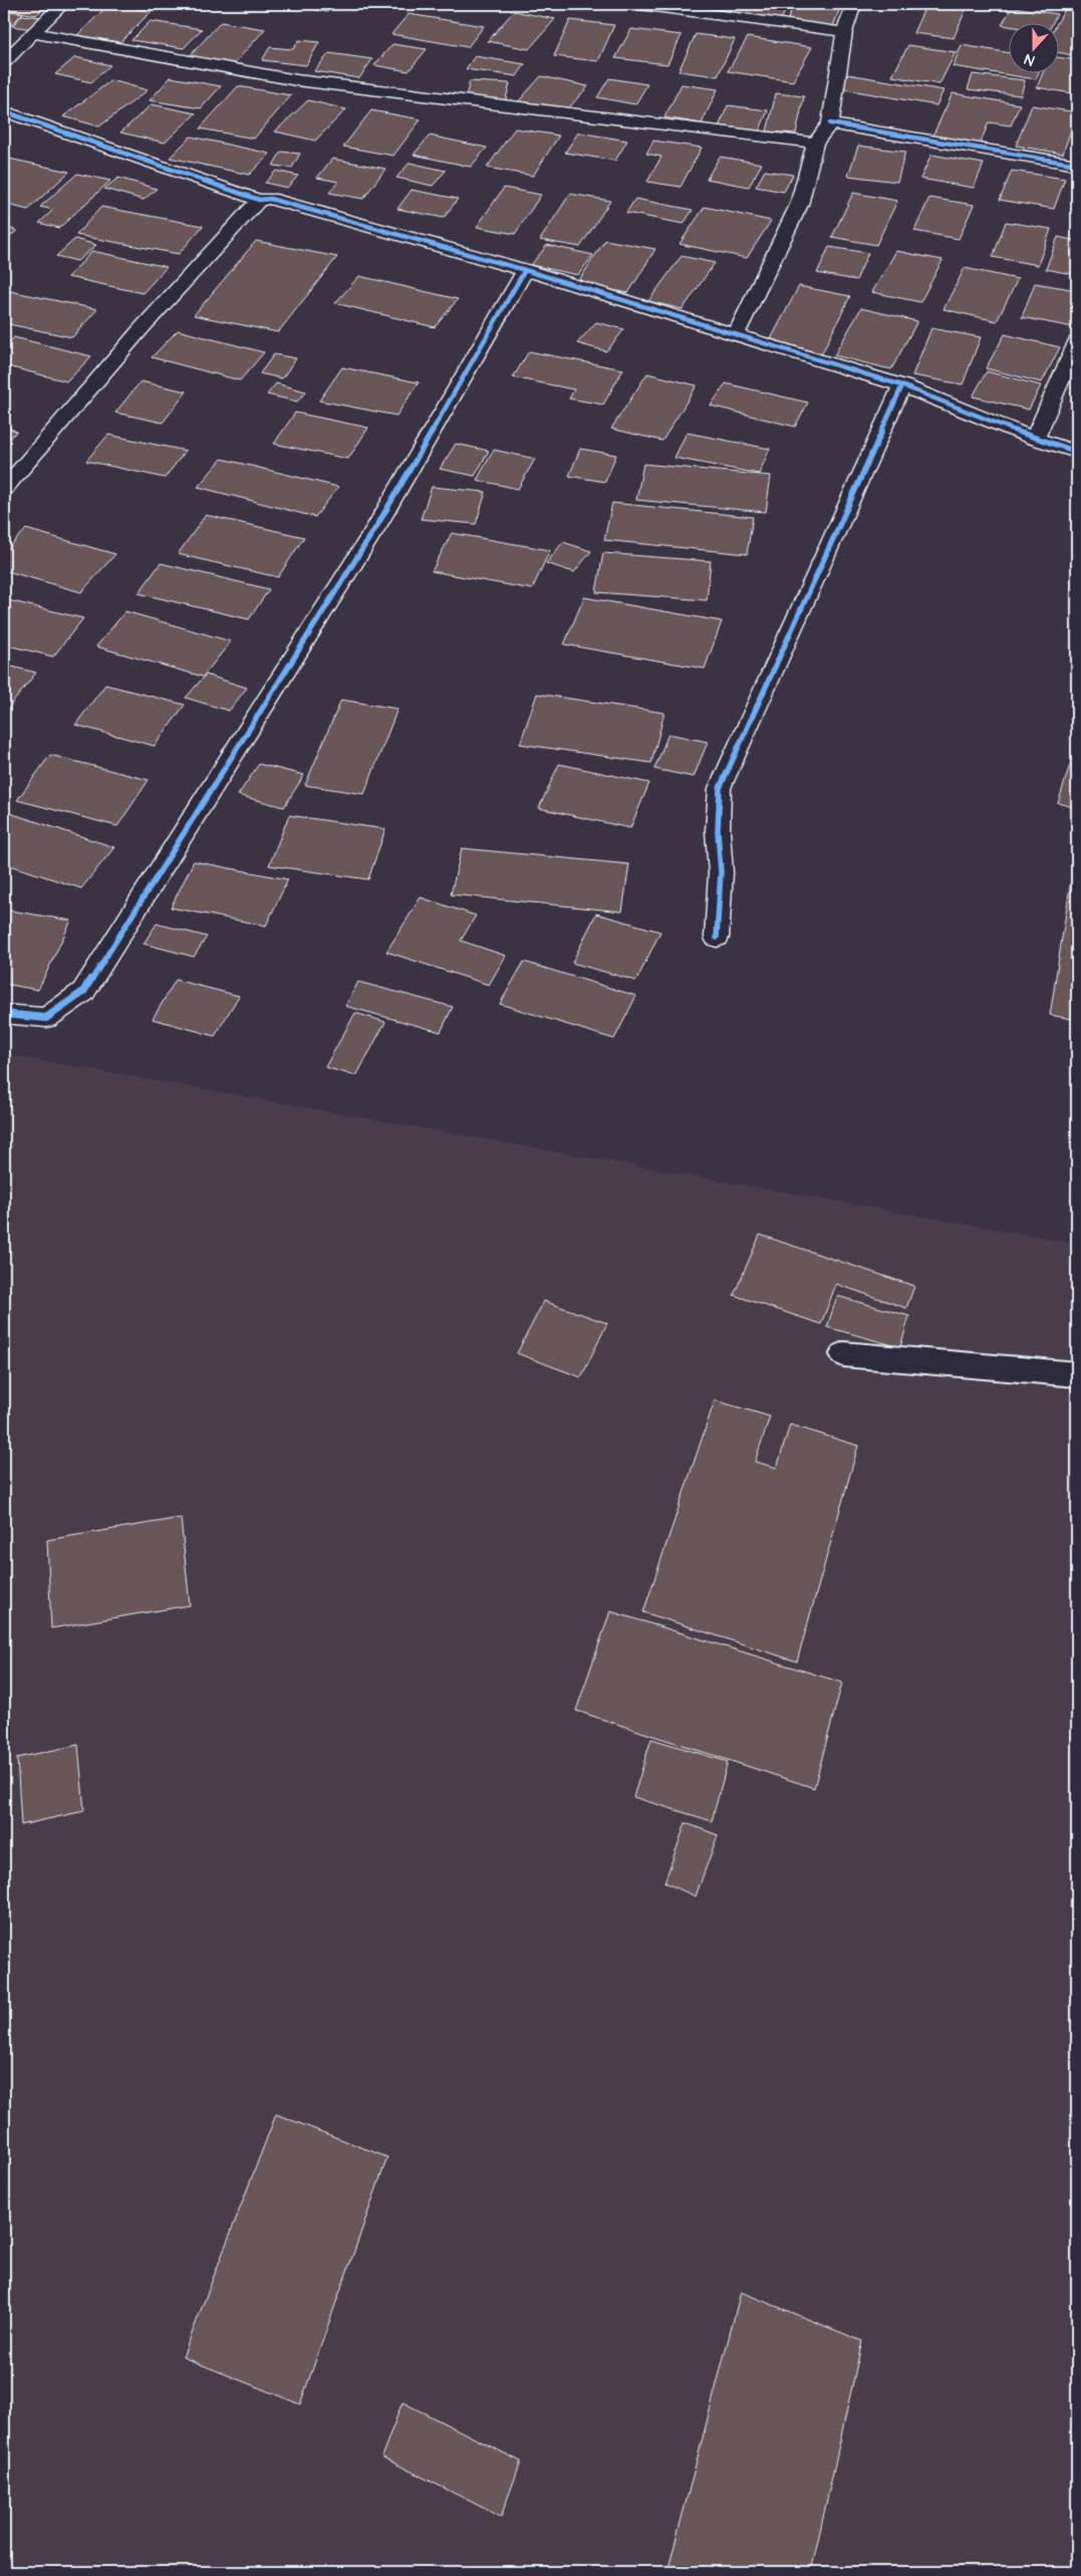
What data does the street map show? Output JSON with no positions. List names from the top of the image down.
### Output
{
  "north": "bottom"
}
